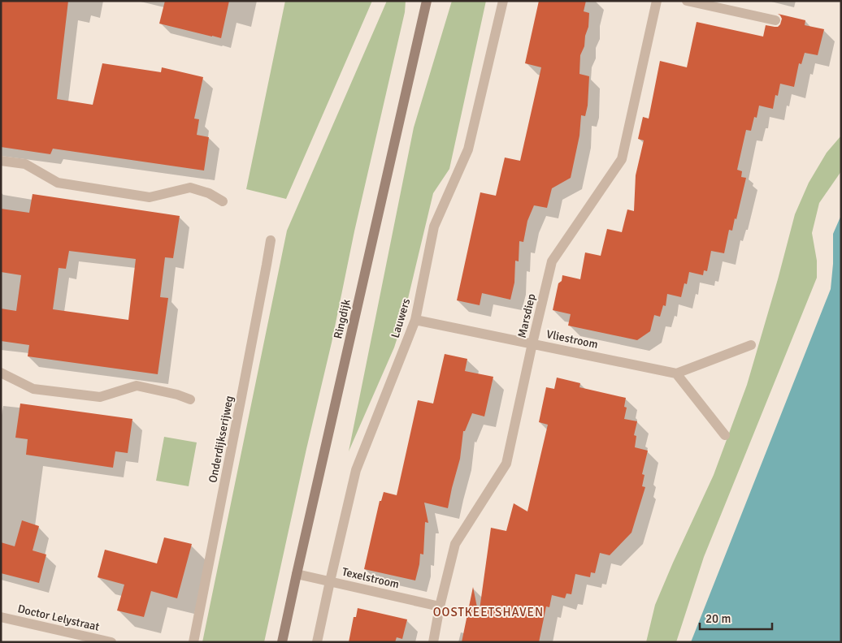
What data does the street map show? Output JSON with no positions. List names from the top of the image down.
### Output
{
  "streets": {
    "main road": ["Ringdijk"],
    "street": [
      "Marsdiep",
      "Lauwers",
      "Vliestroom",
      "Onderdijkserijweg",
      "Texelstroom",
      "Doctor Lelystraat"
    ]
  },
  "crossings": [
    ["Marsdiep", "Vliestroom"],
    ["Marsdiep", "Texelstroom"],
    ["Lauwers", "Vliestroom"],
    ["Lauwers", "Texelstroom"],
    ["Ringdijk", "Texelstroom"]
  ],
  "districts": ["OOSTKEETSHAVEN"],
  "scale_bar": "20 m"
}
